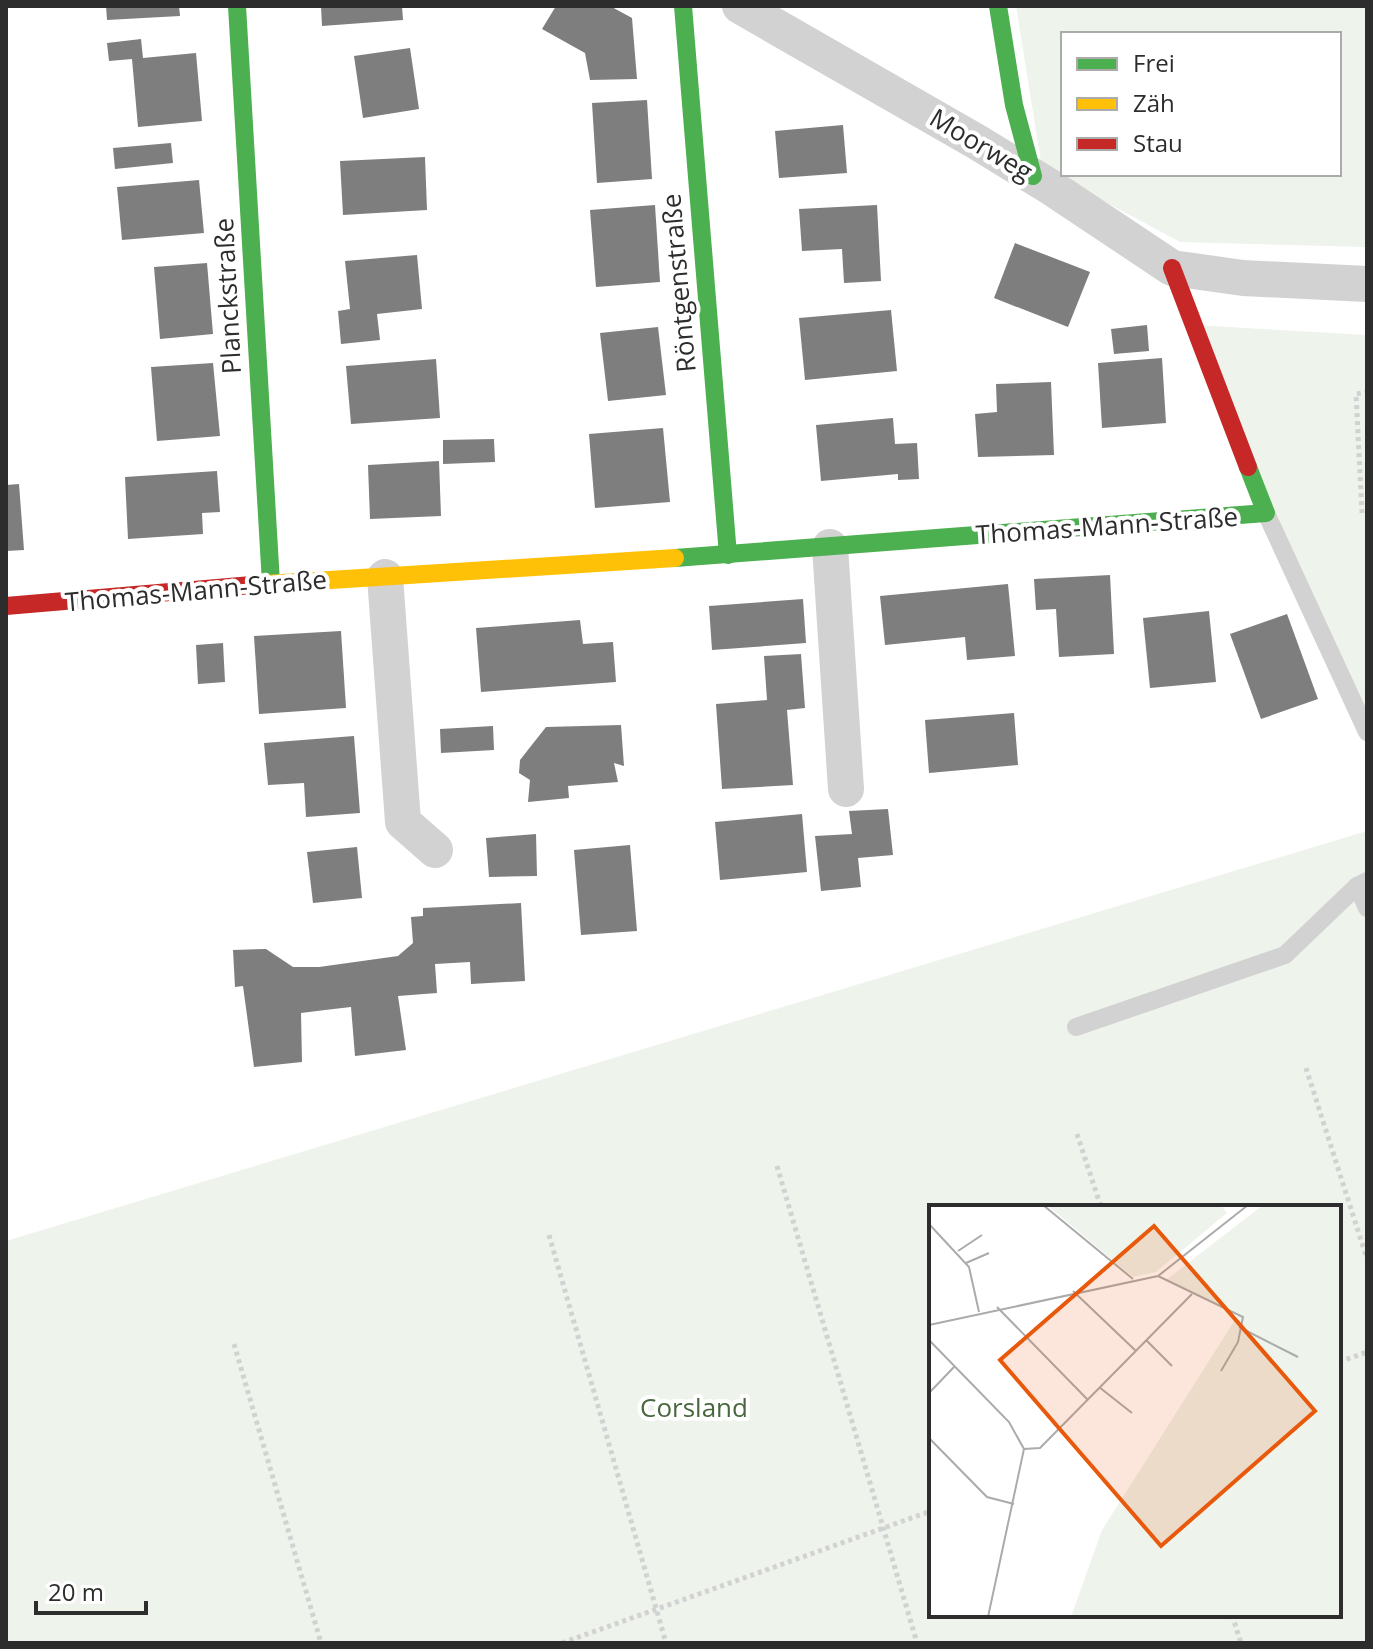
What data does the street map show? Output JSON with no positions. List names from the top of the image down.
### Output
{
  "streets": {
    "street": [
      "Moorweg",
      "Röntgenstraße",
      "Planckstraße",
      "Thomas-Mann-Straße"
    ]
  },
  "crossings": [
    ["Moorweg", "Thomas-Mann-Straße"],
    ["Röntgenstraße", "Thomas-Mann-Straße"],
    ["Planckstraße", "Thomas-Mann-Straße"]
  ],
  "parks": ["Corsland"],
  "legend": ["Frei", "Zäh", "Stau"],
  "scale_bar": "20 m"
}
